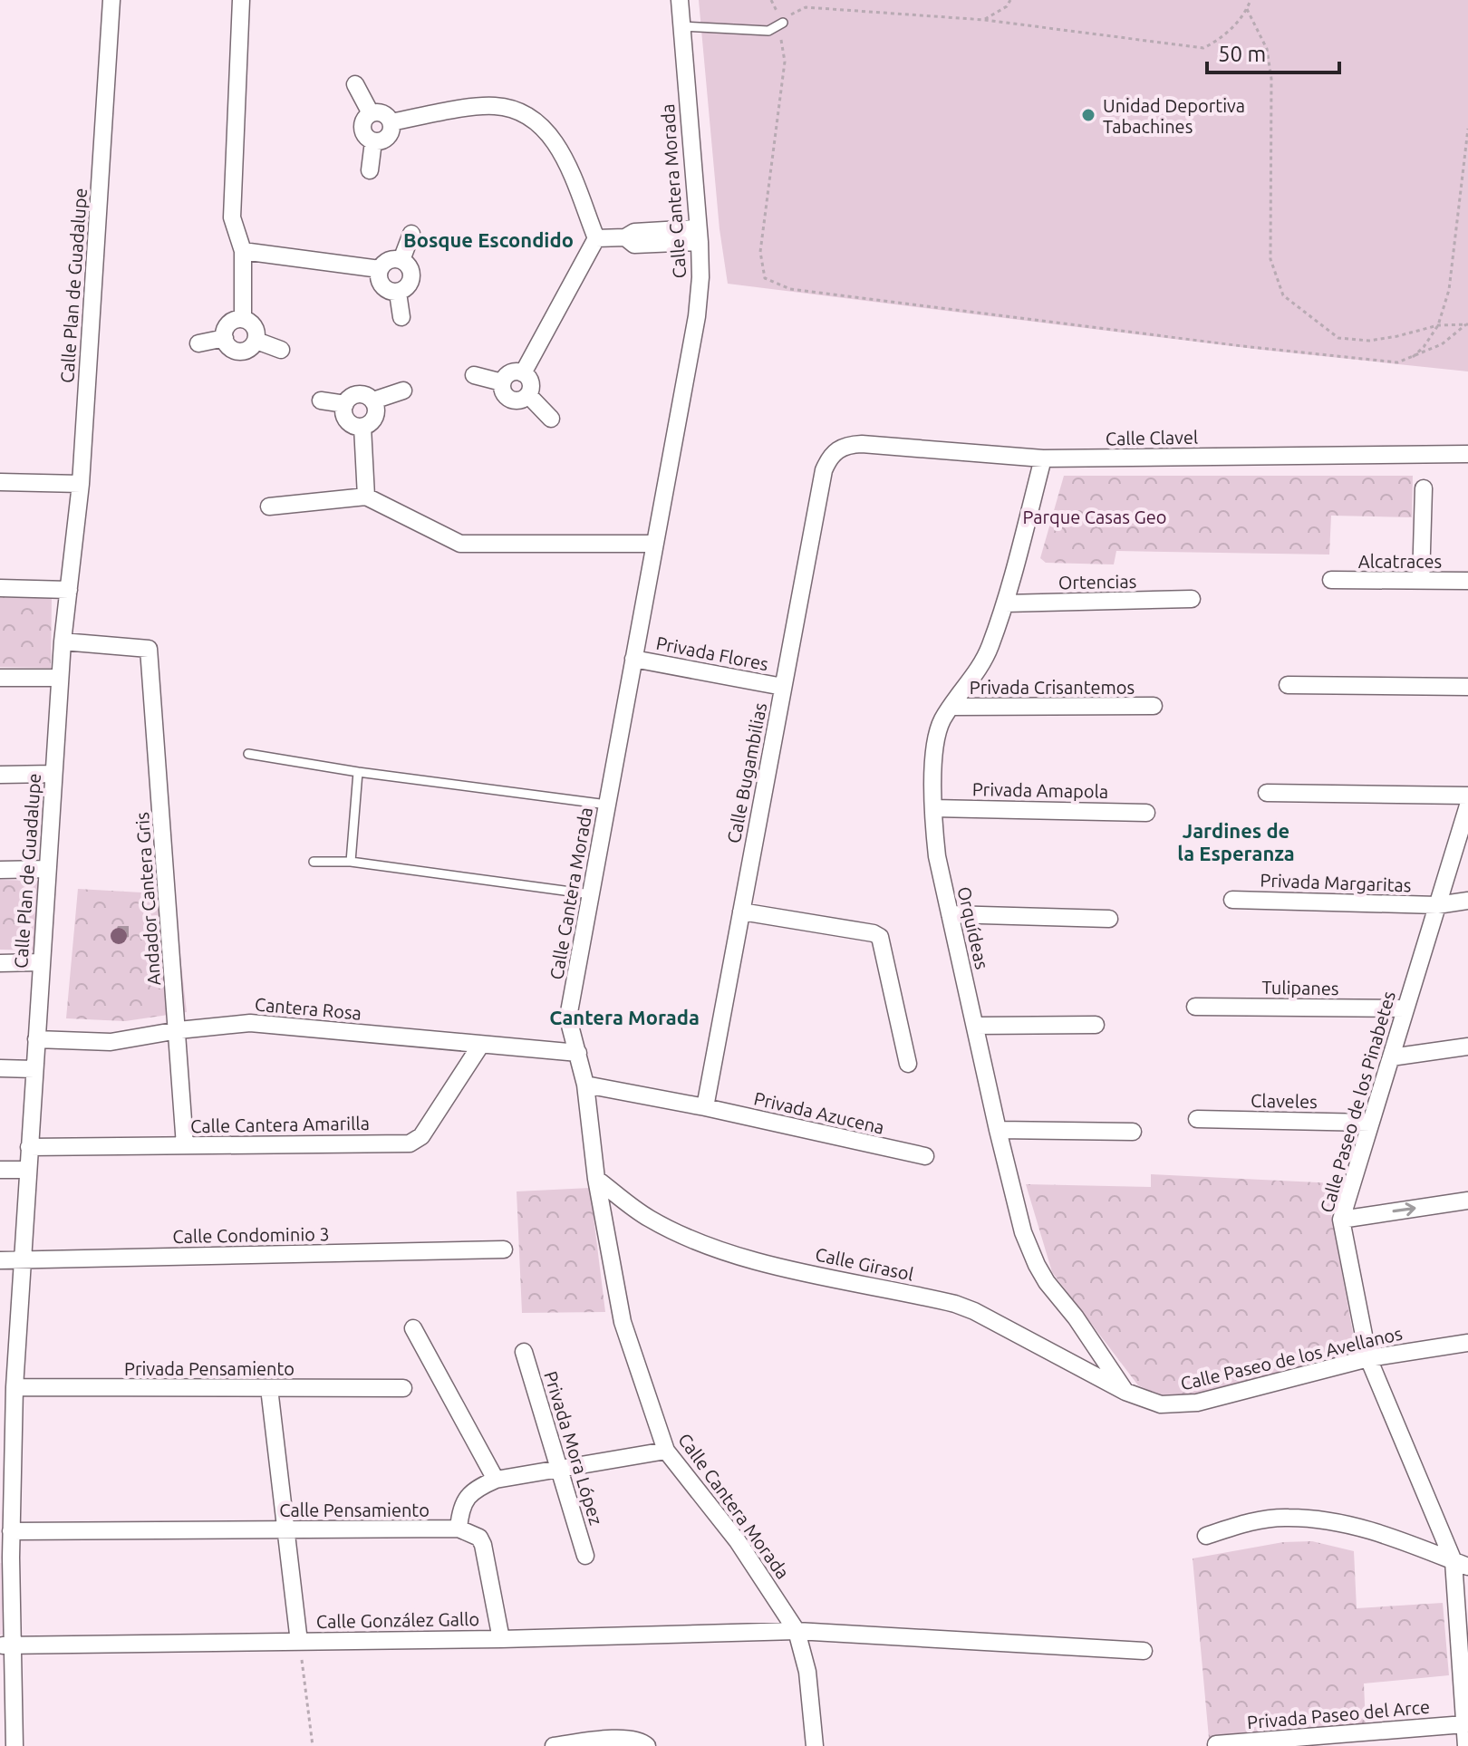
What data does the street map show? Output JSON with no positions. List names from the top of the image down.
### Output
{
  "streets": {
    "street": [
      "Calle Cantera Morada",
      "Calle Plan de Guadalupe",
      "Calle Clavel",
      "Alcatraces",
      "Ortencias",
      "Privada Flores",
      "Privada Crisantemos",
      "Calle Bugambilias",
      "Privada Amapola",
      "Privada Margaritas",
      "Andador Cantera Gris",
      "Orquídeas",
      "Tulipanes",
      "Cantera Rosa",
      "Claveles",
      "Calle Paseo de los Pinabetes",
      "Privada Azucena",
      "Calle Cantera Amarilla",
      "Calle Condominio 3",
      "Calle Girasol",
      "Calle Paseo de los Avellanos",
      "Privada Pensamiento",
      "Privada Mora López",
      "Calle Pensamiento",
      "Calle González Gallo",
      "Privada Paseo del Arce"
    ]
  },
  "crossings": [
    ["Calle Cantera Morada", "Privada Flores"],
    ["Calle Cantera Morada", "Cantera Rosa"],
    ["Calle Cantera Morada", "Privada Azucena"],
    ["Calle Cantera Morada", "Calle Girasol"],
    ["Calle Cantera Morada", "Calle González Gallo"],
    ["Calle Plan de Guadalupe", "Andador Cantera Gris"],
    ["Calle Plan de Guadalupe", "Cantera Rosa"],
    ["Calle Plan de Guadalupe", "Calle Cantera Amarilla"],
    ["Calle Plan de Guadalupe", "Calle Condominio 3"],
    ["Calle Plan de Guadalupe", "Privada Pensamiento"],
    ["Calle Plan de Guadalupe", "Calle Pensamiento"],
    ["Calle Plan de Guadalupe", "Calle González Gallo"],
    ["Calle Clavel", "Calle Bugambilias"],
    ["Calle Clavel", "Orquídeas"],
    ["Ortencias", "Orquídeas"],
    ["Privada Flores", "Calle Bugambilias"],
    ["Privada Crisantemos", "Orquídeas"],
    ["Calle Bugambilias", "Privada Azucena"],
    ["Privada Amapola", "Orquídeas"],
    ["Privada Margaritas", "Calle Paseo de los Pinabetes"],
    ["Andador Cantera Gris", "Cantera Rosa"],
    ["Andador Cantera Gris", "Calle Cantera Amarilla"],
    ["Orquídeas", "Calle Girasol"],
    ["Orquídeas", "Calle Paseo de los Avellanos"],
    ["Tulipanes", "Calle Paseo de los Pinabetes"],
    ["Cantera Rosa", "Calle Cantera Amarilla"],
    ["Claveles", "Calle Paseo de los Pinabetes"],
    ["Calle Paseo de los Pinabetes", "Calle Paseo de los Avellanos"],
    ["Calle Paseo de los Pinabetes", "Privada Paseo del Arce"],
    ["Calle Girasol", "Calle Paseo de los Avellanos"]
  ],
  "districts": ["Bosque Escondido", "Jardines de la Esperanza", "Cantera Morada"],
  "parks": ["Parque Casas Geo"],
  "places": ["Unidad Deportiva Tabachines"],
  "scale_bar": "50 m"
}
